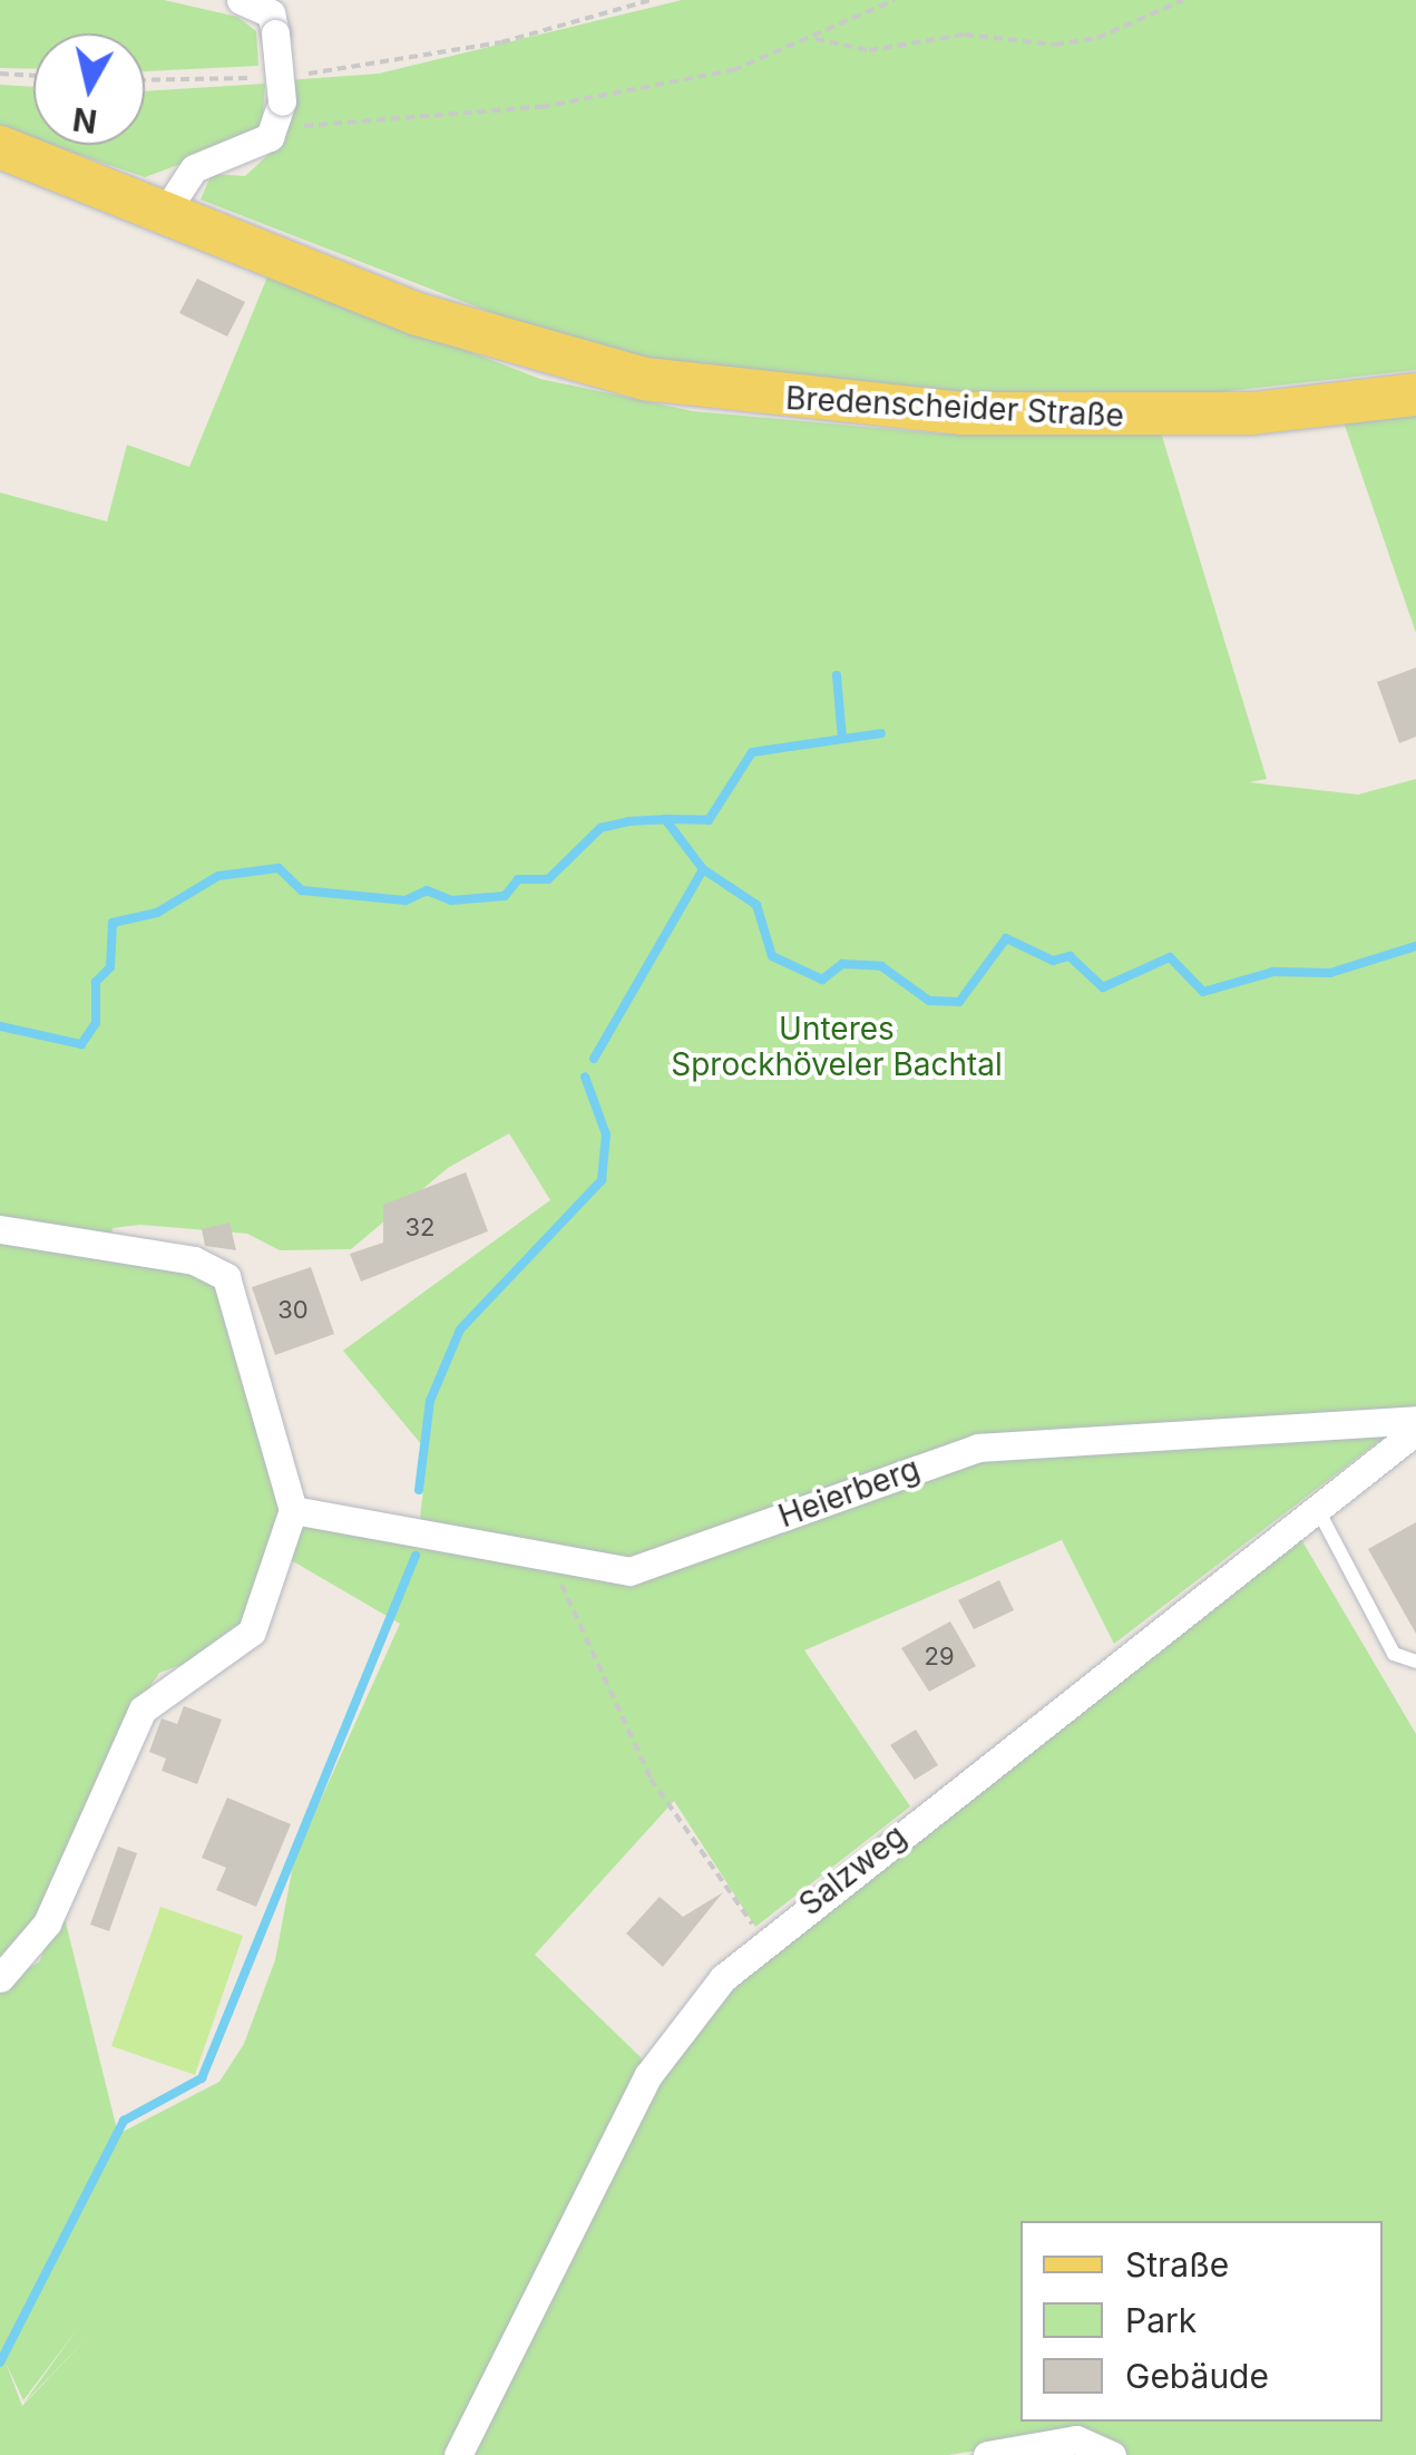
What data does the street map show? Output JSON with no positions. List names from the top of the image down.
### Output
{
  "streets": {
    "main road": ["Bredenscheider Straße"],
    "street": ["Heierberg", "Salzweg"]
  },
  "parks": ["Unteres Sprockhöveler Bachtal"],
  "house_numbers": ["32", "30", "29"],
  "legend": ["Straße", "Park", "Gebäude"],
  "north": "bottom"
}
